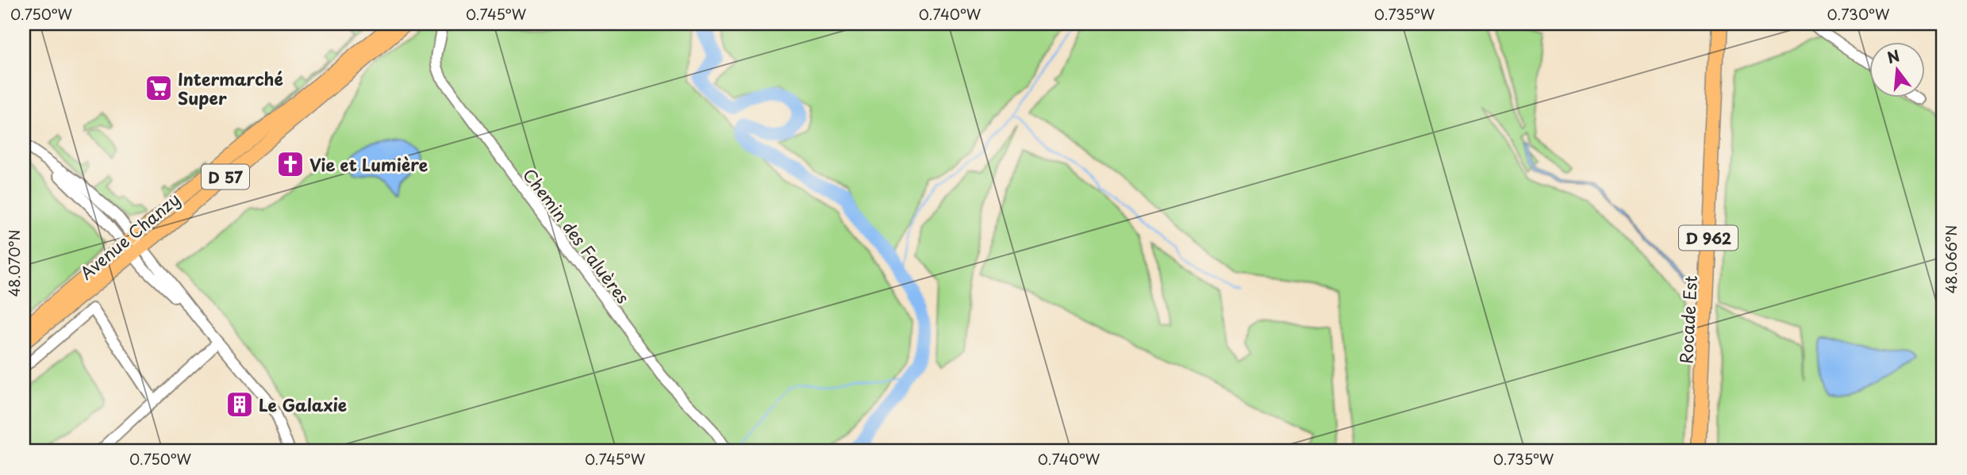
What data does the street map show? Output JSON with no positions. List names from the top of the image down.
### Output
{
  "streets": {
    "main road": [
      "D 57",
      "Avenue Chanzy",
      "D 962",
      "Rocade Est"
    ],
    "street": ["Chemin des Faluères"]
  },
  "places": {
    "supermarket": ["Intermarché Super"],
    "church": ["Vie et Lumière"],
    "building": ["Le Galaxie"]
  },
  "north": "top",
  "coordinates": [
    "0.750°W",
    "0.745°W",
    "0.740°W",
    "0.735°W",
    "0.730°W",
    "48.066°N",
    "48.070°N"
  ]
}
